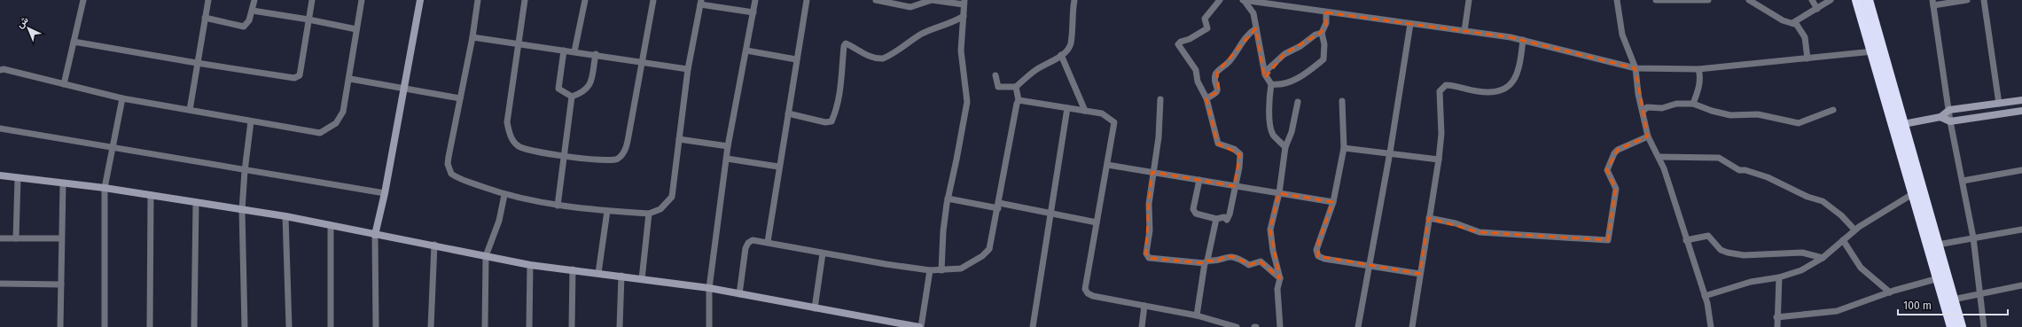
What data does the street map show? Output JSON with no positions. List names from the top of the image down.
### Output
{
  "scale_bar": "100 m",
  "north": "top left"
}
